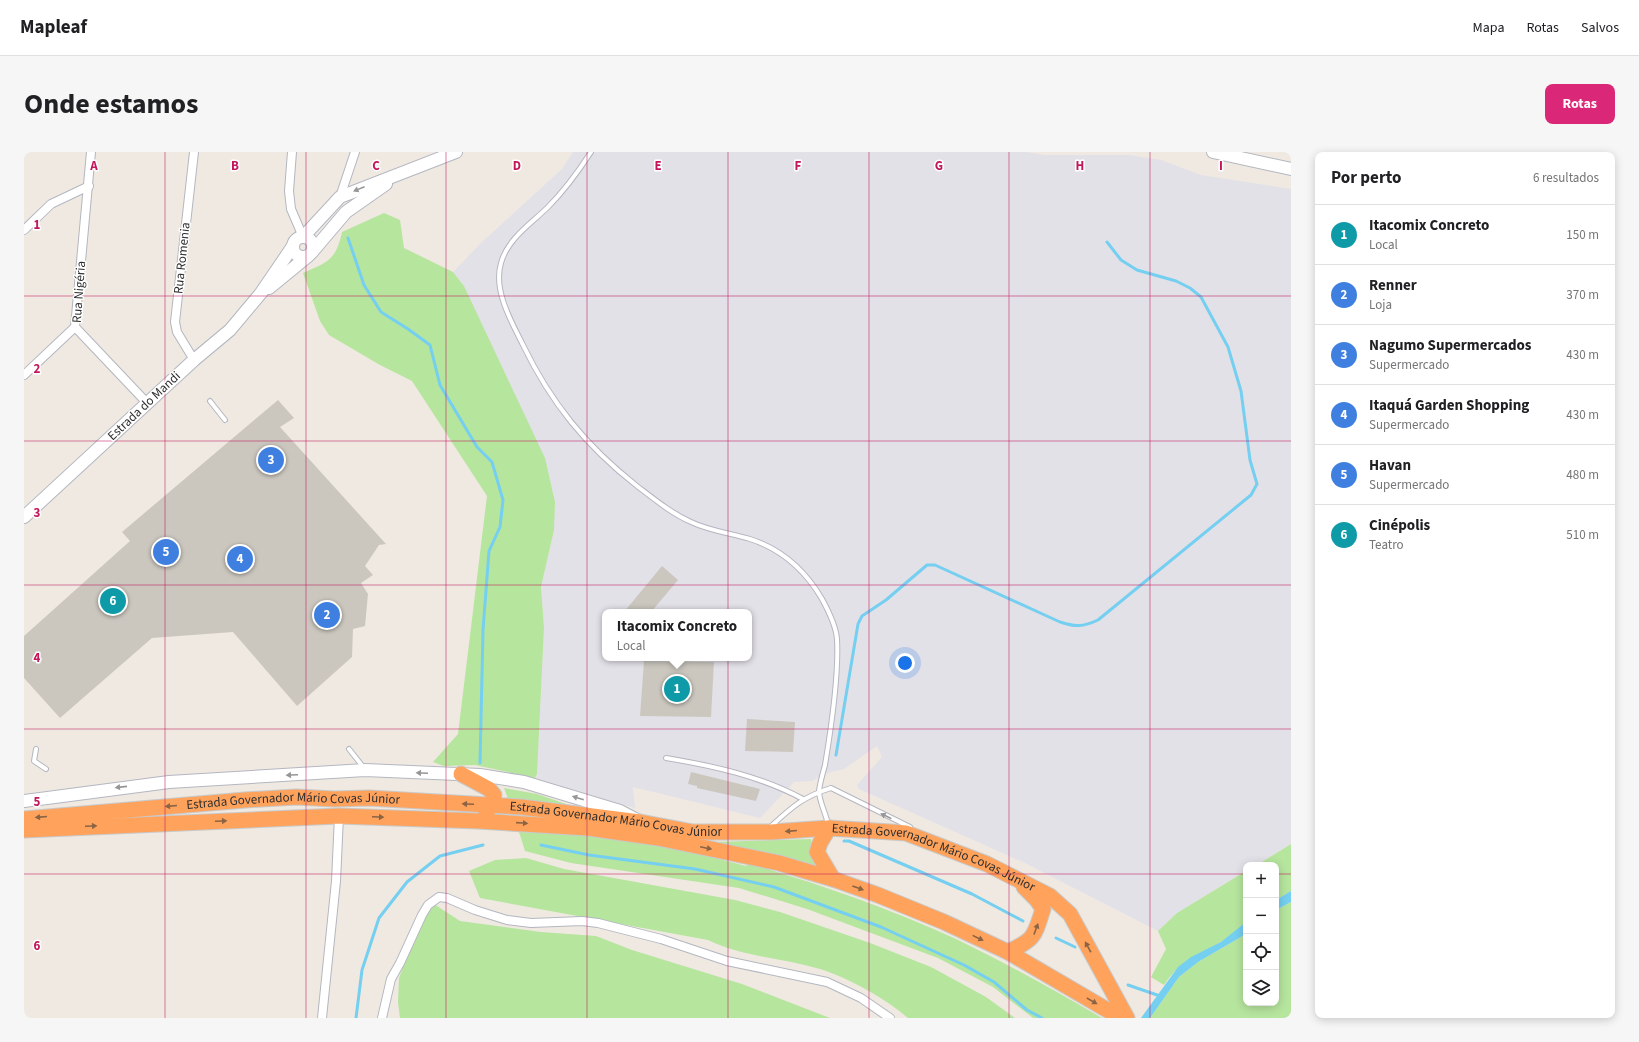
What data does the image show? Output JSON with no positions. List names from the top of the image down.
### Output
{
  "streets": {
    "highway": ["Estrada Governador Mário Covas Júnior"],
    "main road": ["Estrada do Mandi"],
    "street": ["Rua Romenia", "Rua Nigéria"]
  },
  "crossings": [
    ["Rua Romenia", "Estrada do Mandi"],
    ["Rua Nigéria", "Estrada do Mandi"]
  ],
  "page": {
    "header": "Mapleaf",
    "nav": ["Mapa", "Rotas", "Salvos"],
    "title": "Onde estamos",
    "buttons": "Rotas",
    "heading": ["Por perto", "6 resultados"],
    "list": [
      {
        "mark": "1",
        "name": "Itacomix Concreto",
        "note": "Local",
        "value": "150 m"
      },
      {
        "mark": "2",
        "name": "Renner",
        "note": "Loja",
        "value": "370 m"
      },
      {
        "mark": "3",
        "name": "Nagumo Supermercados",
        "note": "Supermercado",
        "value": "430 m"
      },
      {
        "mark": "4",
        "name": "Itaquá Garden Shopping",
        "note": "Supermercado",
        "value": "430 m"
      },
      {
        "mark": "5",
        "name": "Havan",
        "note": "Supermercado",
        "value": "480 m"
      },
      {
        "mark": "6",
        "name": "Cinépolis",
        "note": "Teatro",
        "value": "510 m"
      }
    ],
    "pins": [
      "3",
      "5",
      "4",
      "6",
      "2",
      "1"
    ],
    "popup": ["Itacomix Concreto", "Local"],
    "map_buttons": ["+", "−"]
  },
  "grid": {
    "columns": [
      "A",
      "B",
      "C",
      "D",
      "E",
      "F",
      "G",
      "H",
      "I"
    ],
    "rows": [
      "1",
      "2",
      "3",
      "4",
      "5",
      "6"
    ]
  }
}
